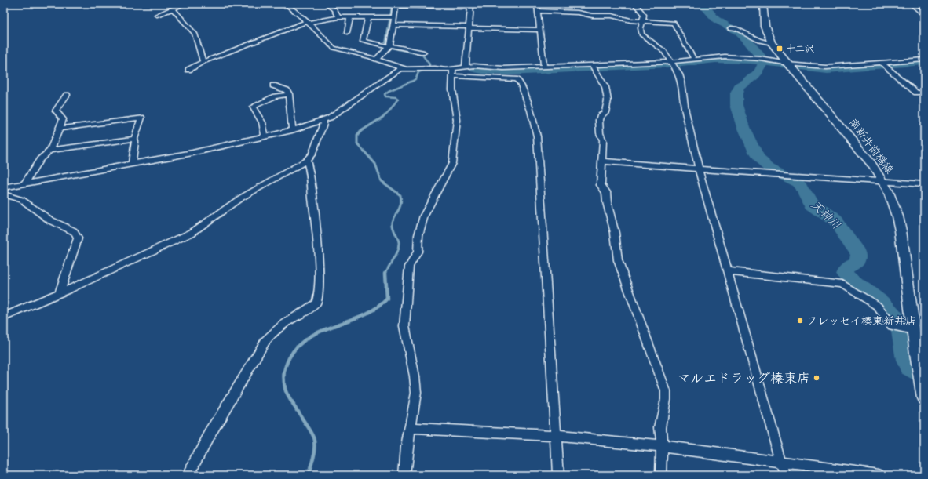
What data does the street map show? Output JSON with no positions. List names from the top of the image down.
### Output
{
  "streets": {
    "main road": ["南新井前橋線"]
  },
  "water": ["天神川"],
  "places": {
    "transit": ["十二沢"],
    "other": ["フレッセイ榛東新井店", "マルエドラッグ榛東店"]
  }
}
